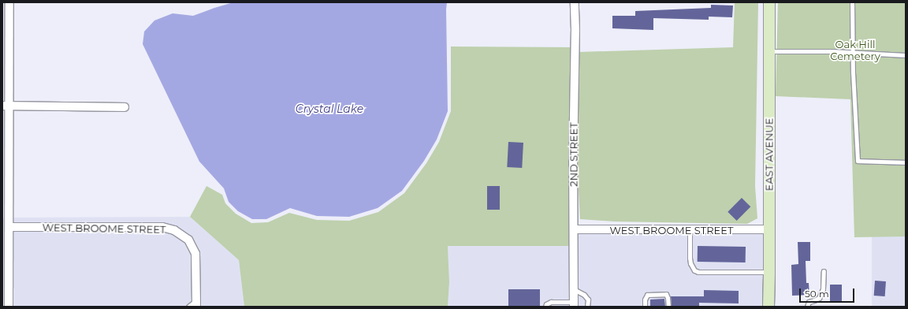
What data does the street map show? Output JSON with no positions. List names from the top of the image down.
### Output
{
  "streets": {
    "street": ["2ND STREET", "EAST AVENUE", "WEST BROOME STREET"]
  },
  "crossings": [
    ["2ND STREET", "WEST BROOME STREET"],
    ["EAST AVENUE", "WEST BROOME STREET"]
  ],
  "water": ["Crystal Lake"],
  "parks": ["Oak Hill Cemetery"],
  "scale_bar": "50 m"
}
